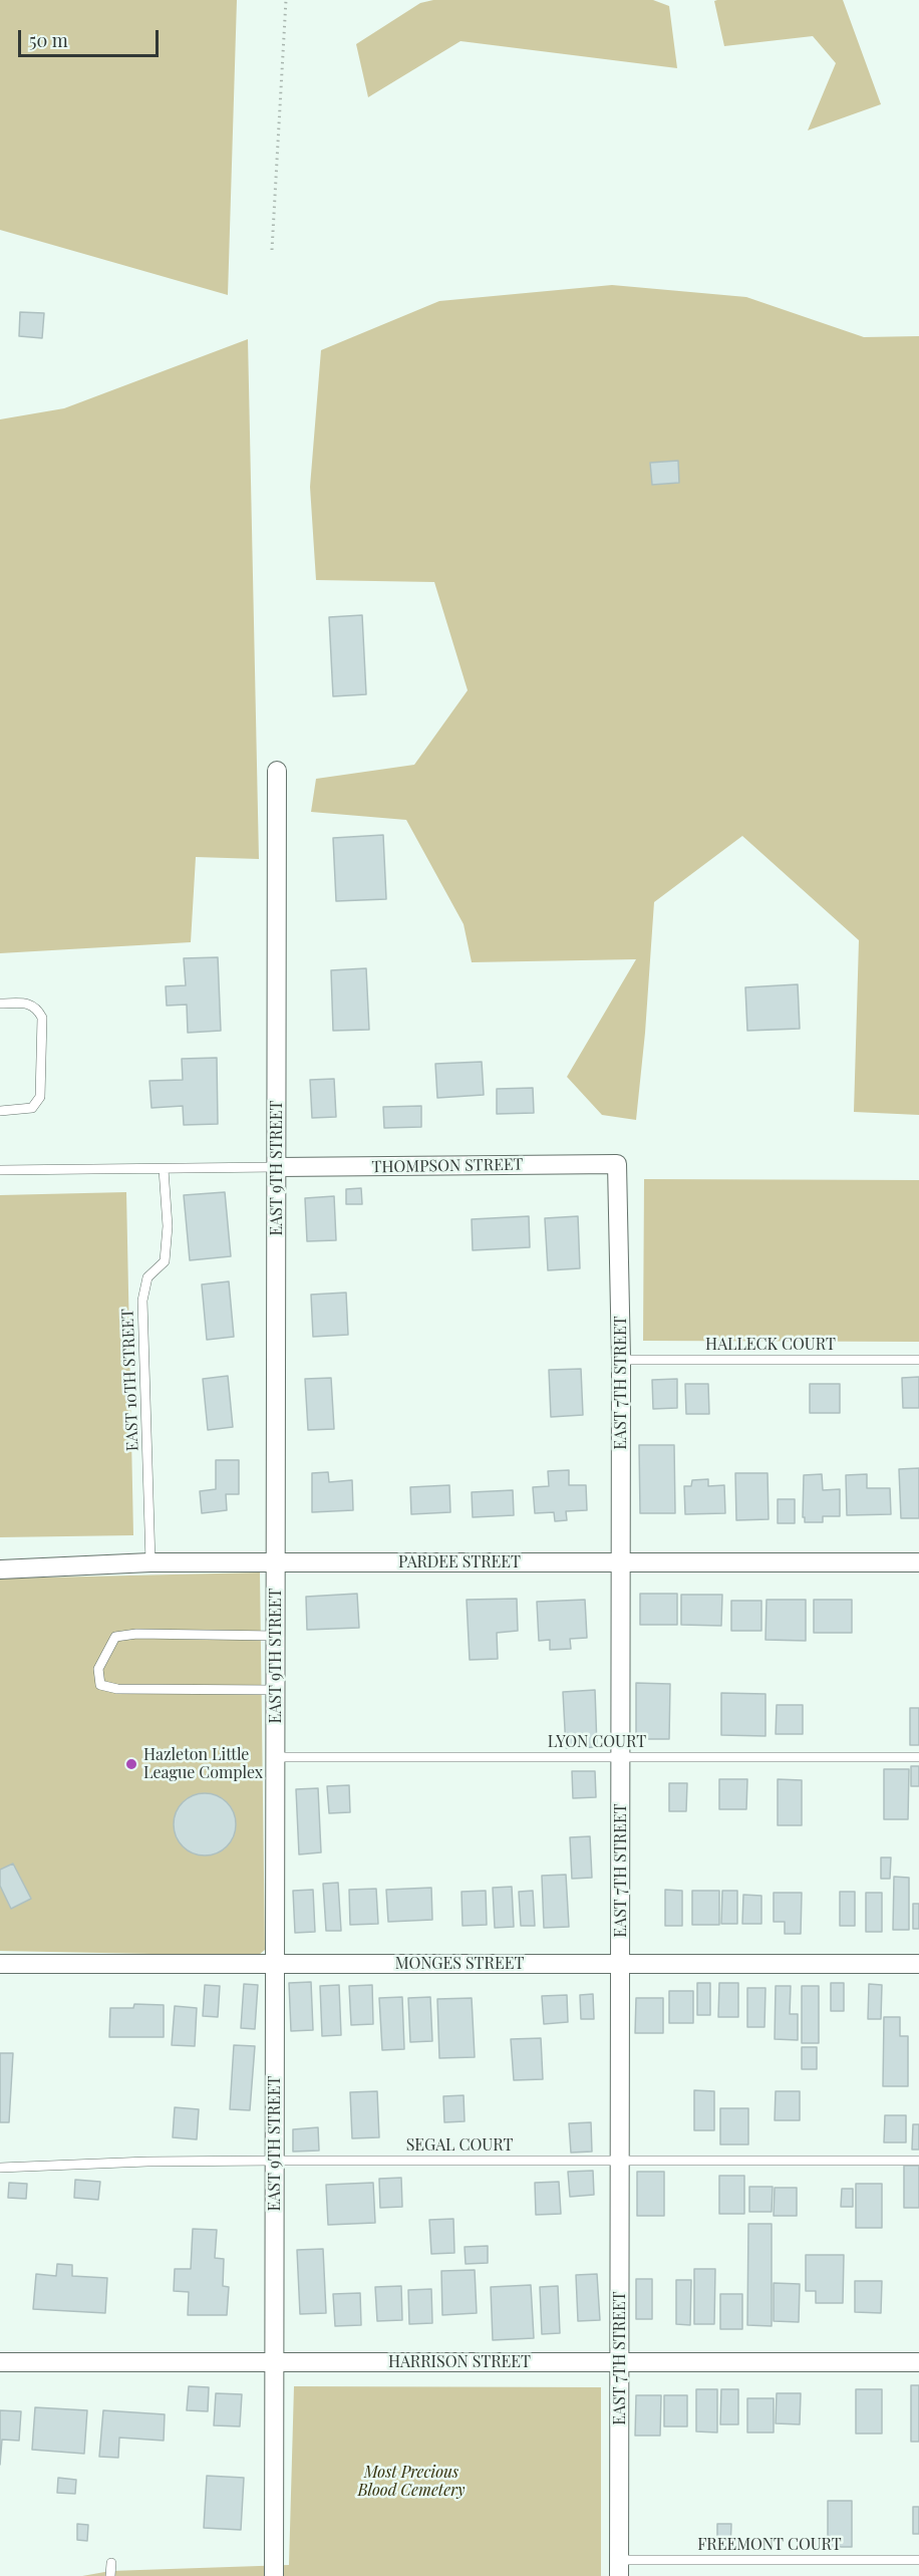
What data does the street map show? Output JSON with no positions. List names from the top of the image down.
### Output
{
  "streets": {
    "street": [
      "THOMPSON STREET",
      "EAST 9TH STREET",
      "EAST 7TH STREET",
      "PARDEE STREET",
      "MONGES STREET",
      "HARRISON STREET"
    ],
    "lane": [
      "HALLECK COURT",
      "EAST 10TH STREET",
      "LYON COURT",
      "SEGAL COURT",
      "FREEMONT COURT"
    ]
  },
  "crossings": [
    ["THOMPSON STREET", "EAST 9TH STREET"],
    ["THOMPSON STREET", "EAST 7TH STREET"],
    ["EAST 9TH STREET", "PARDEE STREET"],
    ["EAST 9TH STREET", "LYON COURT"],
    ["EAST 9TH STREET", "MONGES STREET"],
    ["EAST 9TH STREET", "SEGAL COURT"],
    ["EAST 9TH STREET", "HARRISON STREET"],
    ["HALLECK COURT", "EAST 7TH STREET"],
    ["EAST 10TH STREET", "PARDEE STREET"],
    ["EAST 7TH STREET", "PARDEE STREET"],
    ["EAST 7TH STREET", "LYON COURT"],
    ["EAST 7TH STREET", "MONGES STREET"],
    ["EAST 7TH STREET", "SEGAL COURT"],
    ["EAST 7TH STREET", "HARRISON STREET"],
    ["EAST 7TH STREET", "FREEMONT COURT"]
  ],
  "parks": ["Most Precious Blood Cemetery"],
  "places": ["Hazleton Little League Complex"],
  "scale_bar": "50 m"
}
